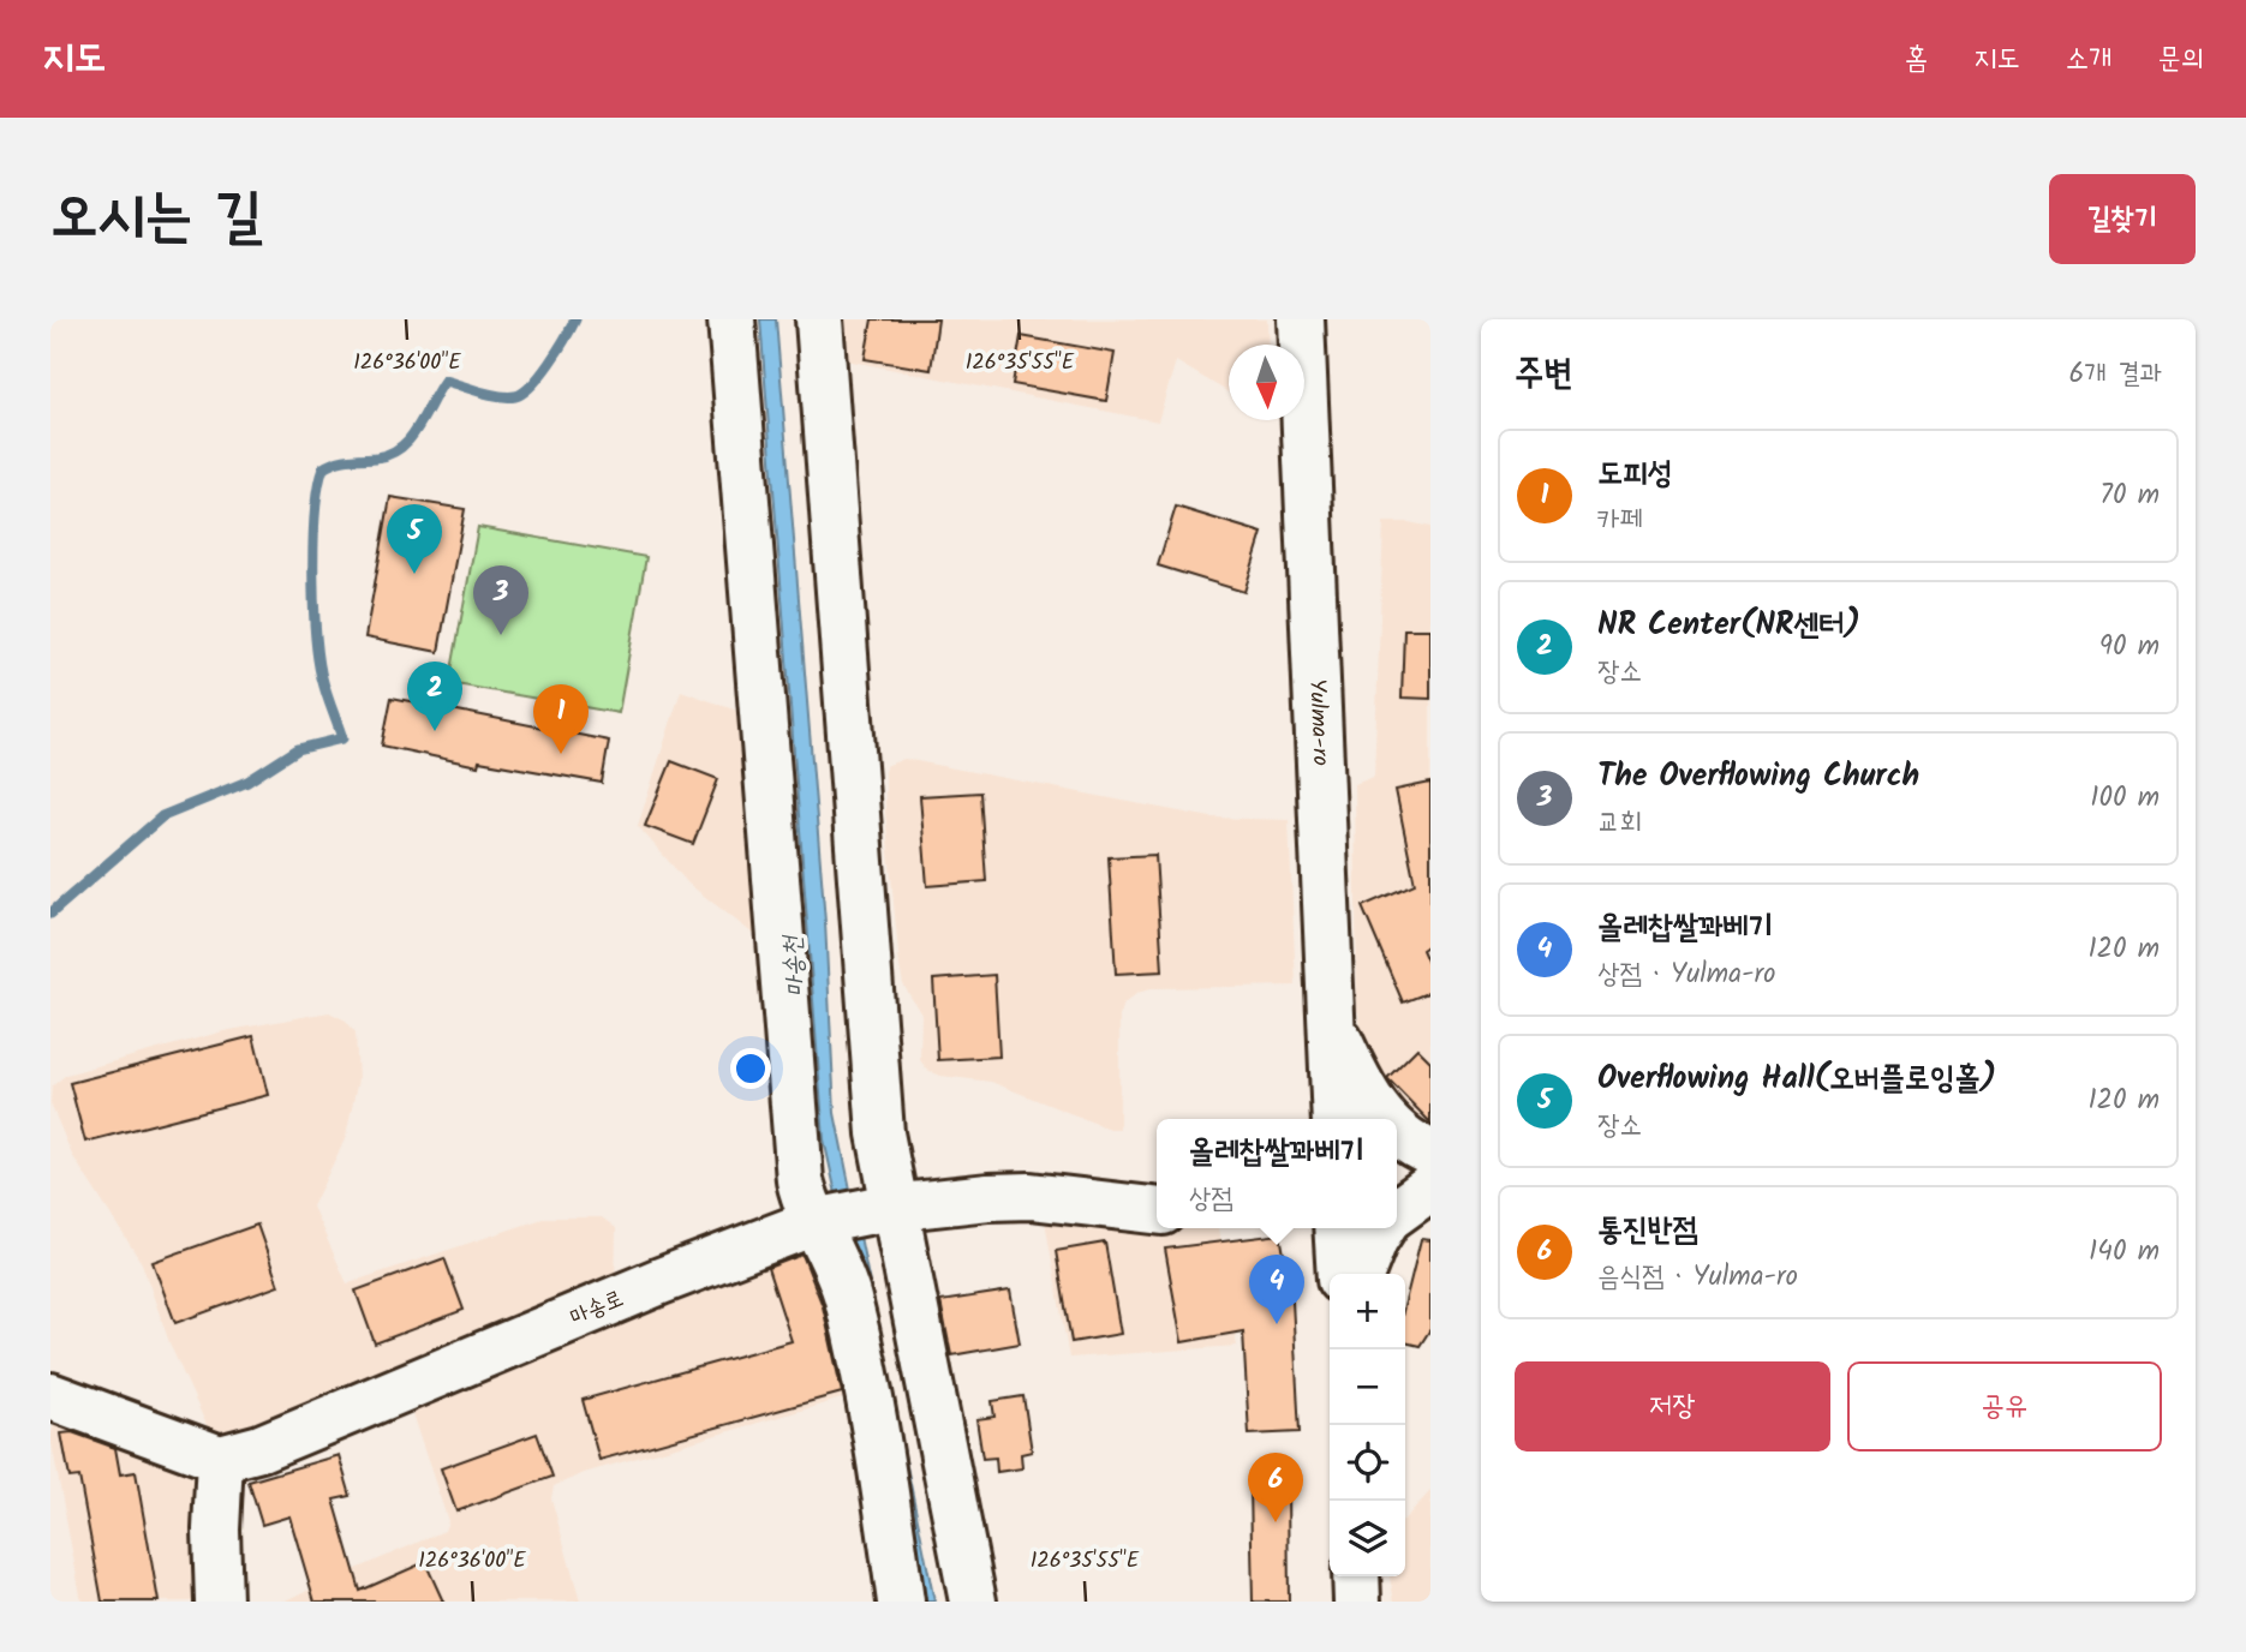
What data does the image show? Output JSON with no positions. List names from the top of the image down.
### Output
{
  "streets": {
    "street": ["Yulma-ro", "마송로"]
  },
  "water": ["마송천"],
  "north": "bottom",
  "page": {
    "header": "지도",
    "nav": [
      "홈",
      "지도",
      "소개",
      "문의"
    ],
    "title": "오시는 길",
    "buttons": [
      "길찾기",
      ["저장", "공유"]
    ],
    "heading": ["주변", "6개 결과"],
    "list": [
      {
        "mark": "1",
        "name": "도피성",
        "note": "카페",
        "value": "70 m"
      },
      {
        "mark": "2",
        "name": "NR Center(NR센터)",
        "note": "장소",
        "value": "90 m"
      },
      {
        "mark": "3",
        "name": "The Overflowing Church",
        "note": "교회",
        "value": "100 m"
      },
      {
        "mark": "4",
        "name": "올레찹쌀꽈베기",
        "note": "상점 · Yulma-ro",
        "value": "120 m"
      },
      {
        "mark": "5",
        "name": "Overflowing Hall(오버플로잉홀)",
        "note": "장소",
        "value": "120 m"
      },
      {
        "mark": "6",
        "name": "통진반점",
        "note": "음식점 · Yulma-ro",
        "value": "140 m"
      }
    ],
    "pins": [
      "5",
      "3",
      "2",
      "1",
      "4",
      "6"
    ],
    "popup": ["올레찹쌀꽈베기", "상점"],
    "map_buttons": ["+", "−"]
  },
  "coordinates": ["126°36'00\"E", "126°35'55\"E"]
}
